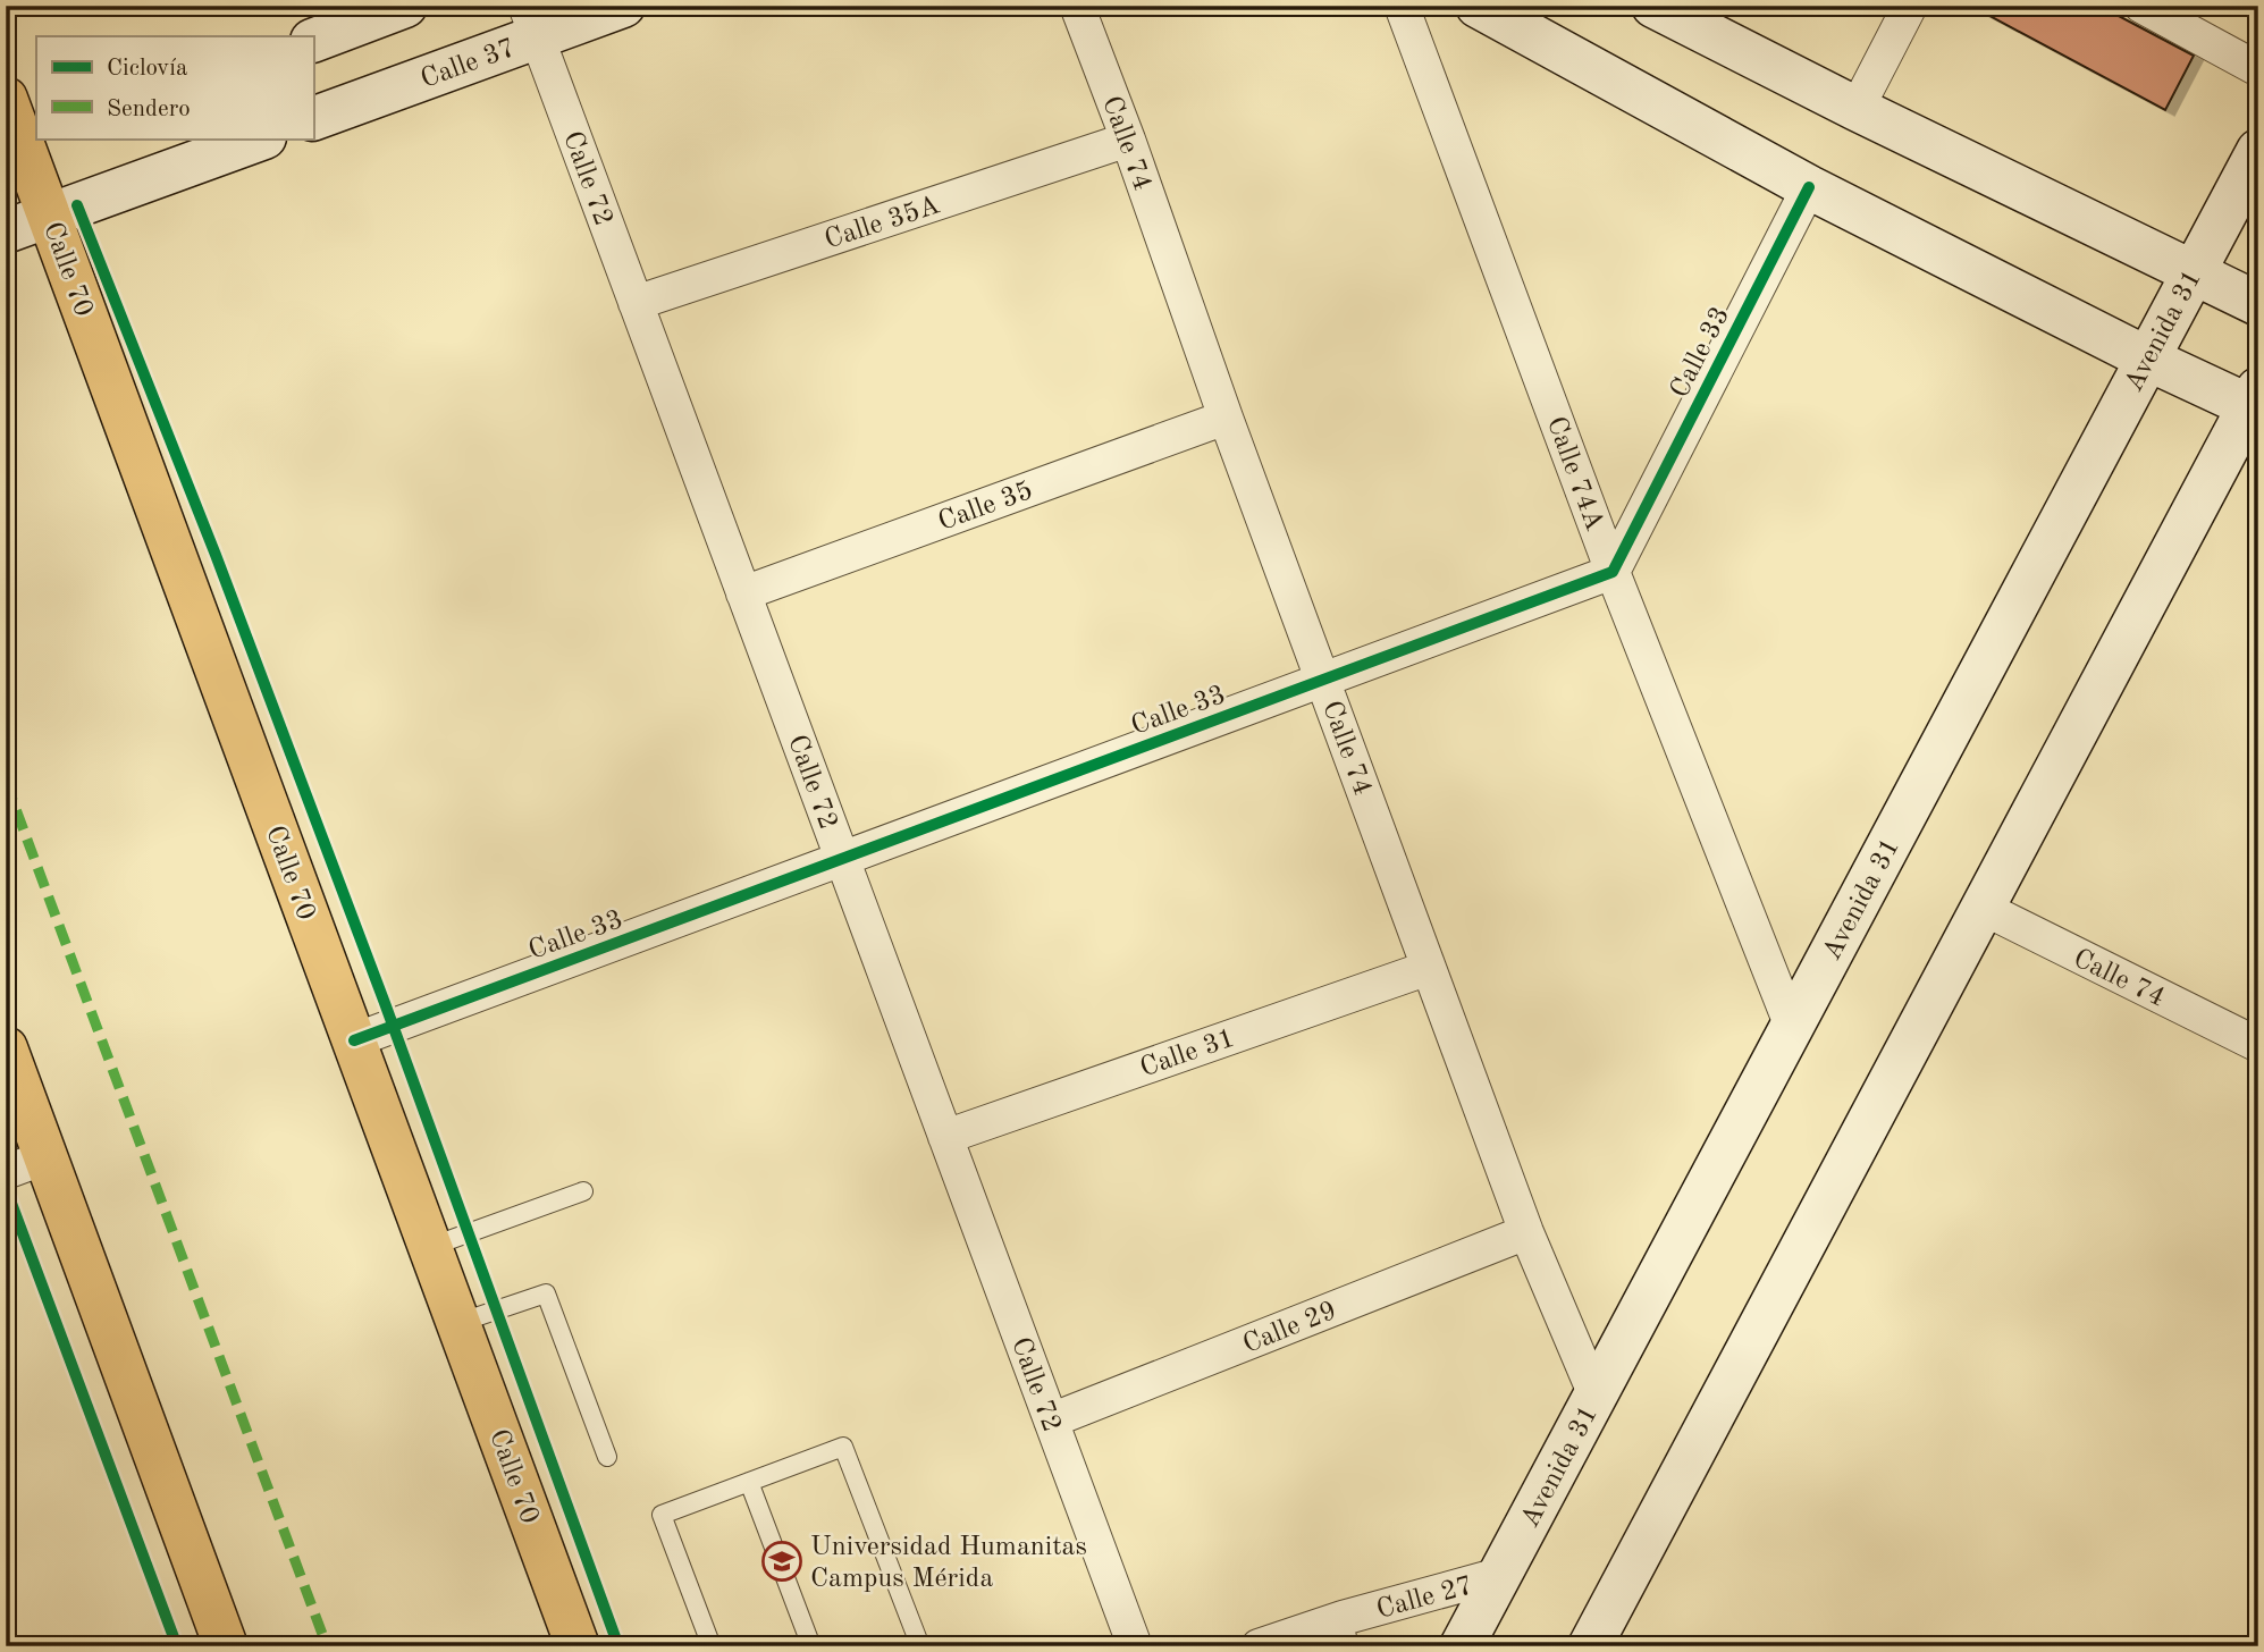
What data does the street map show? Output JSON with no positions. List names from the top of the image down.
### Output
{
  "streets": {
    "main road": ["Calle 37", "Calle 70", "Avenida 31"],
    "street": [
      "Calle 74",
      "Calle 72",
      "Calle 35A",
      "Calle 33",
      "Calle 74A",
      "Calle 35",
      "Calle 31",
      "Calle 29",
      "Calle 27"
    ]
  },
  "crossings": [
    ["Calle 37", "Calle 72"],
    ["Calle 74", "Calle 35A"],
    ["Calle 74", "Avenida 31"],
    ["Calle 74", "Calle 33"],
    ["Calle 74", "Calle 35"],
    ["Calle 74", "Calle 31"],
    ["Calle 74", "Calle 29"],
    ["Calle 72", "Calle 35A"],
    ["Calle 72", "Calle 33"],
    ["Calle 72", "Calle 35"],
    ["Calle 72", "Calle 31"],
    ["Calle 72", "Calle 29"],
    ["Calle 70", "Calle 33"],
    ["Avenida 31", "Calle 74A"],
    ["Avenida 31", "Calle 27"],
    ["Calle 33", "Calle 74A"]
  ],
  "places": {
    "school or university": ["Universidad Humanitas Campus Mérida"]
  },
  "legend": ["Ciclovía", "Sendero"]
}
